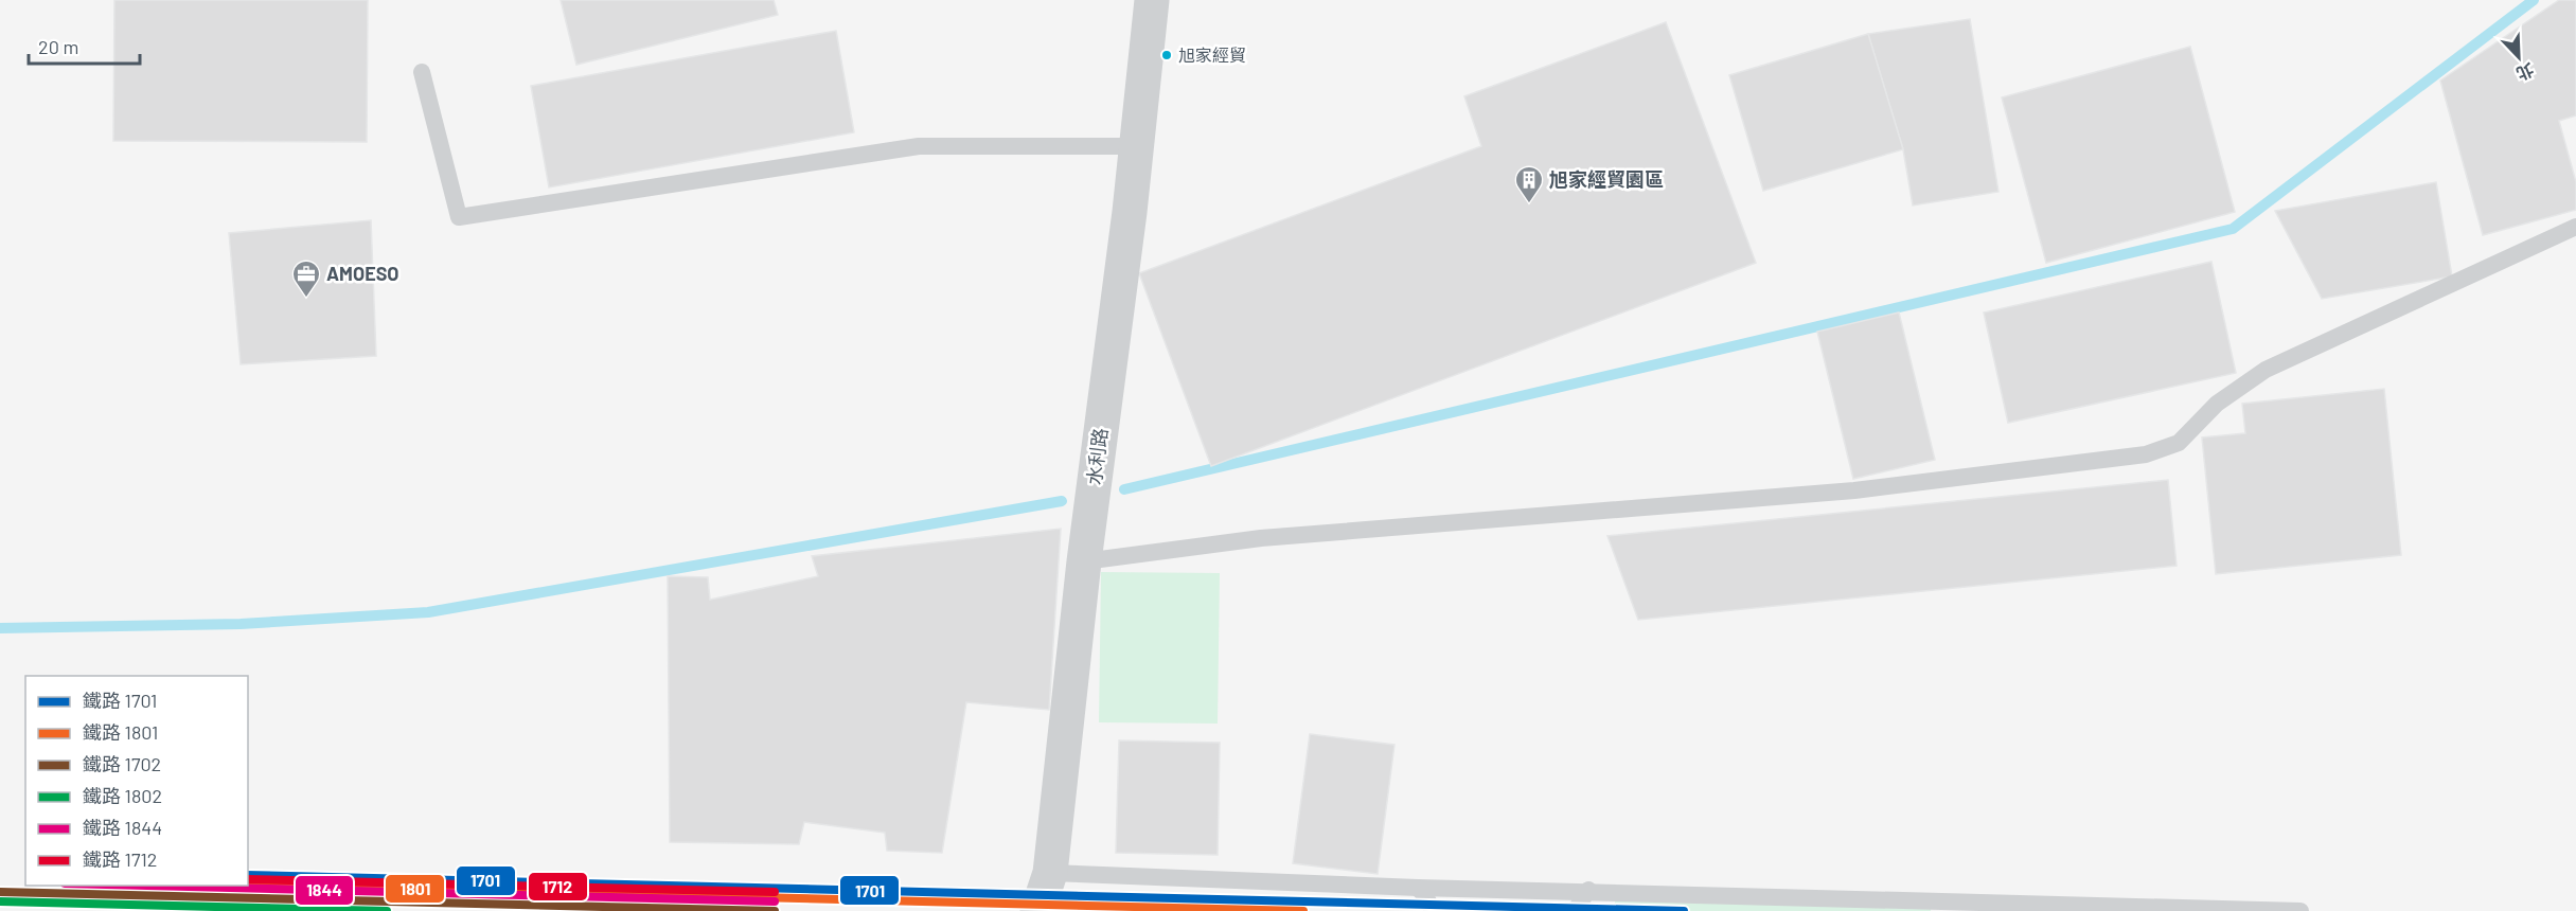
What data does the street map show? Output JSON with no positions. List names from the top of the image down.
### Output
{
  "streets": {
    "street": ["水利路"]
  },
  "places": {
    "other": ["旭家經貿"],
    "building": ["旭家經貿園區"],
    "office": ["AMOESO"]
  },
  "lines": [
    "rail line 1701",
    "rail line 1712",
    "rail line 1801",
    "rail line 1844",
    "rail line 1702",
    "rail line 1802"
  ],
  "legend": [
    "鐵路 1701",
    "鐵路 1801",
    "鐵路 1702",
    "鐵路 1802",
    "鐵路 1844",
    "鐵路 1712"
  ],
  "scale_bar": "20 m",
  "north": "bottom right"
}
